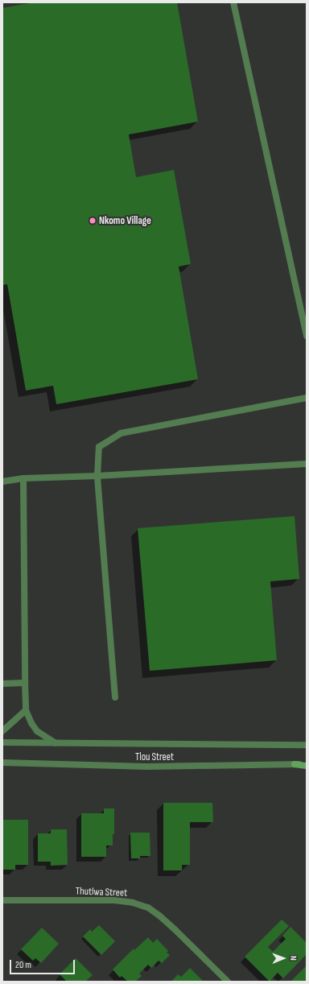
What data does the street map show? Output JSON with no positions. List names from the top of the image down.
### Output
{
  "streets": {
    "street": ["Tlou Street", "Thutlwa Street"]
  },
  "places": ["Nkomo Village"],
  "scale_bar": "20 m",
  "north": "right"
}
